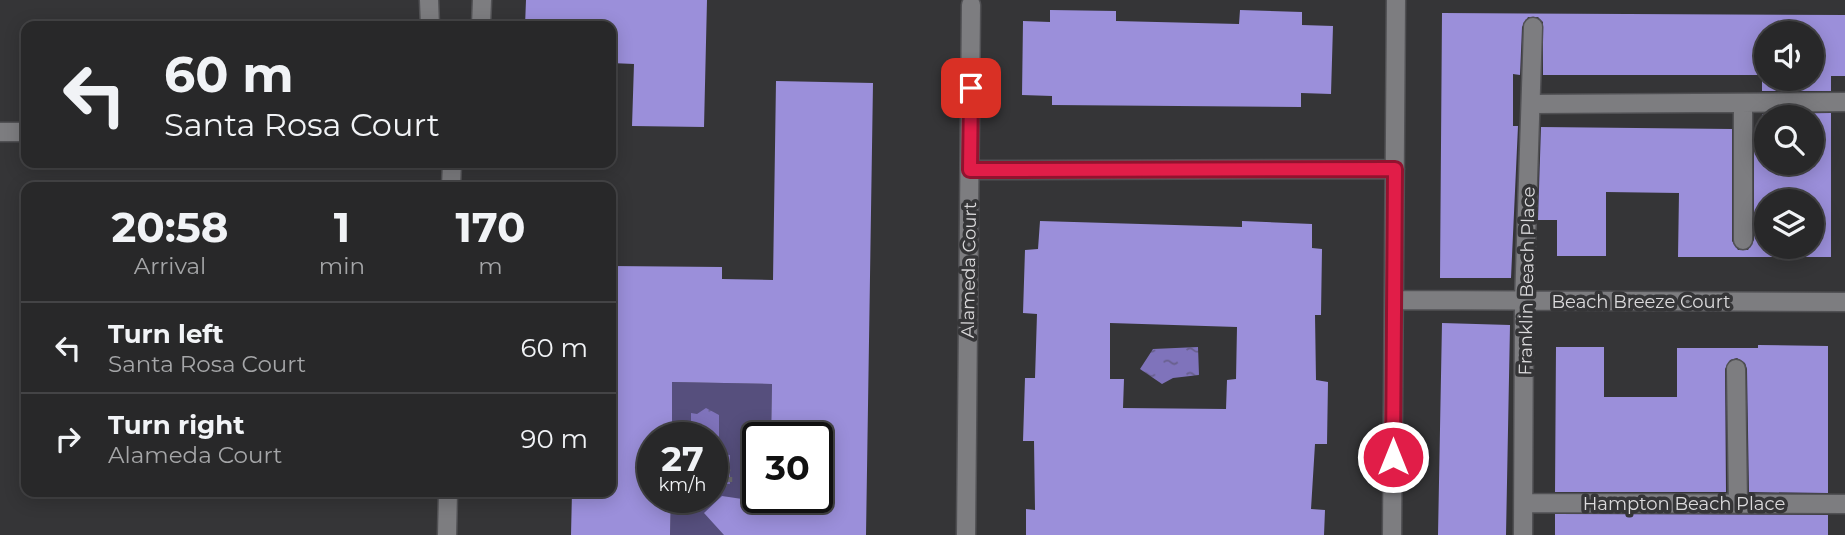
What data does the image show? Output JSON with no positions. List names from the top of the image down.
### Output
{
  "streets": {
    "street": [
      "Alameda Court",
      "Franklin Beach Place",
      "Beach Breeze Court",
      "Hampton Beach Place"
    ]
  },
  "crossings": [
    ["Franklin Beach Place", "Beach Breeze Court"],
    ["Franklin Beach Place", "Hampton Beach Place"]
  ],
  "page": {
    "turn": ["60 m", "Santa Rosa Court"],
    "eta": [
      "20:58",
      "Arrival",
      "1",
      "min",
      "170",
      "m"
    ],
    "list": [
      {
        "name": "Turn left",
        "note": "Santa Rosa Court",
        "value": "60 m"
      },
      {
        "name": "Turn right",
        "note": "Alameda Court",
        "value": "90 m"
      }
    ],
    "speed": "27 km/h",
    "limit": "30"
  }
}
